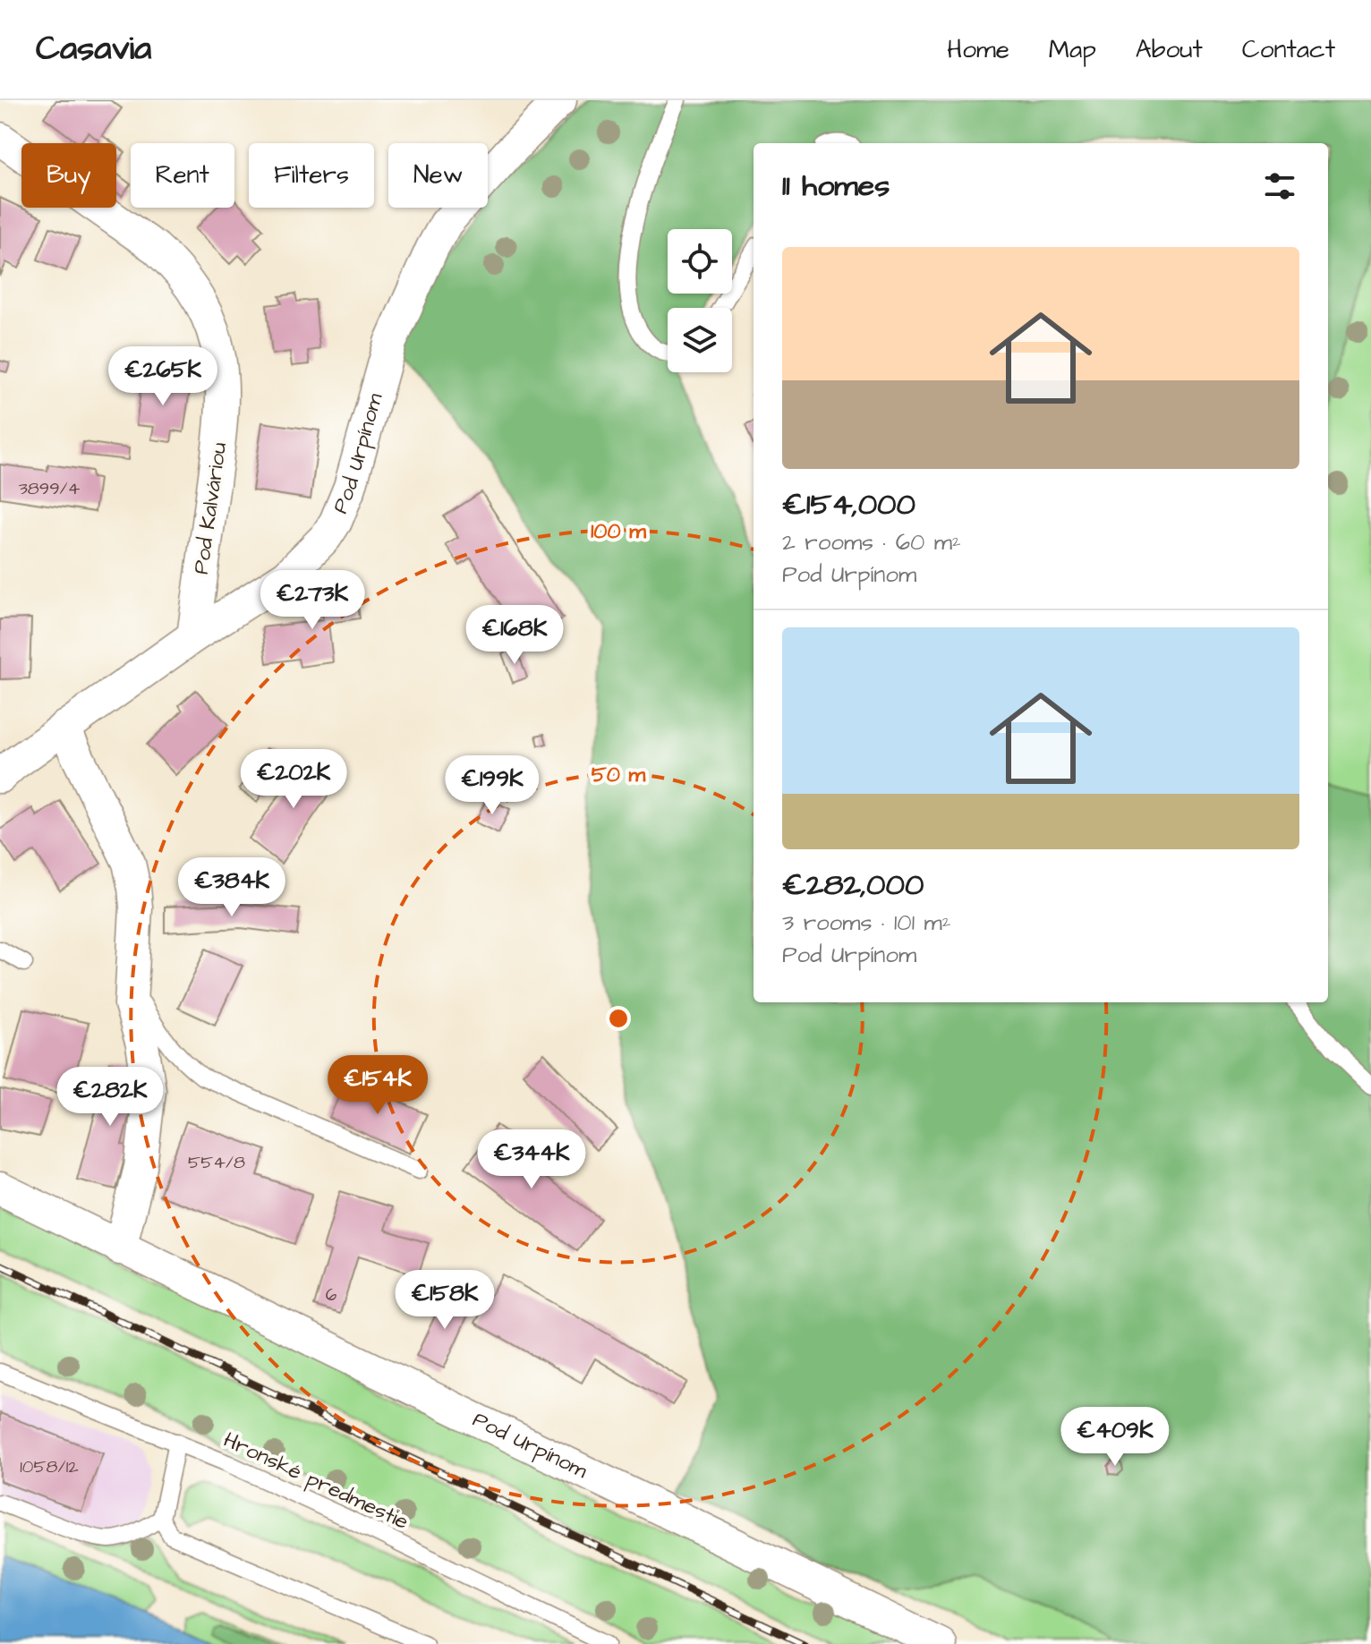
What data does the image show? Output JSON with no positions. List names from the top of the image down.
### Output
{
  "streets": {
    "street": ["Pod Urpínom", "Pod Kalváriou"],
    "lane": ["Hronské predmestie"]
  },
  "crossings": [
    ["Pod Urpínom", "Pod Kalváriou"]
  ],
  "house_numbers": [
    "3899/4",
    "554/8",
    "6",
    "1058/12"
  ],
  "page": {
    "header": "Casavia",
    "nav": [
      "Home",
      "Map",
      "About",
      "Contact"
    ],
    "chip": [
      "Buy",
      "Rent",
      "Filters",
      "New"
    ],
    "heading": "11 homes",
    "list": [
      {
        "name": "€154,000",
        "note": "2 rooms · 60 m² · Pod Urpínom"
      },
      {
        "name": "€282,000",
        "note": "3 rooms · 101 m² · Pod Urpínom"
      }
    ],
    "price": [
      "€265K",
      "€273K",
      "€168K",
      "€202K",
      "€199K",
      "€384K",
      "€154K",
      "€282K",
      "€344K",
      "€158K",
      "€409K"
    ]
  },
  "rings": ["100 m", "50 m"]
}
